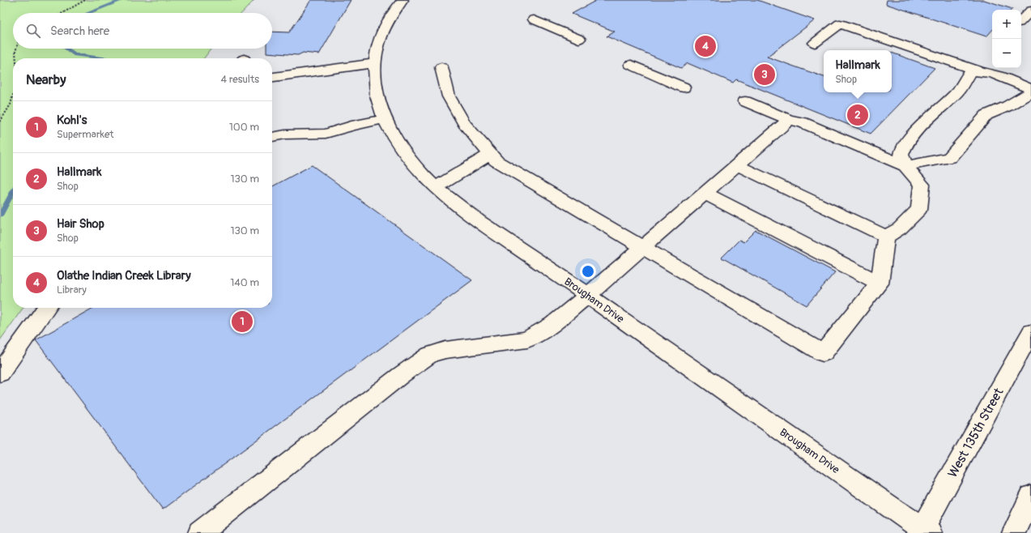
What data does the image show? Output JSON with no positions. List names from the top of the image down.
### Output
{
  "streets": {
    "street": ["Brougham Drive", "West 135th Street"]
  },
  "crossings": [
    ["Brougham Drive", "West 135th Street"]
  ],
  "page": {
    "map_buttons": ["+", "−"],
    "search": "Search here",
    "pins": [
      "4",
      "3",
      "2",
      "1"
    ],
    "popup": ["Hallmark", "Shop"],
    "heading": ["Nearby", "4 results"],
    "list": [
      {
        "mark": "1",
        "name": "Kohl's",
        "note": "Supermarket",
        "value": "100 m"
      },
      {
        "mark": "2",
        "name": "Hallmark",
        "note": "Shop",
        "value": "130 m"
      },
      {
        "mark": "3",
        "name": "Hair Shop",
        "note": "Shop",
        "value": "130 m"
      },
      {
        "mark": "4",
        "name": "Olathe Indian Creek Library",
        "note": "Library",
        "value": "140 m"
      }
    ]
  }
}
